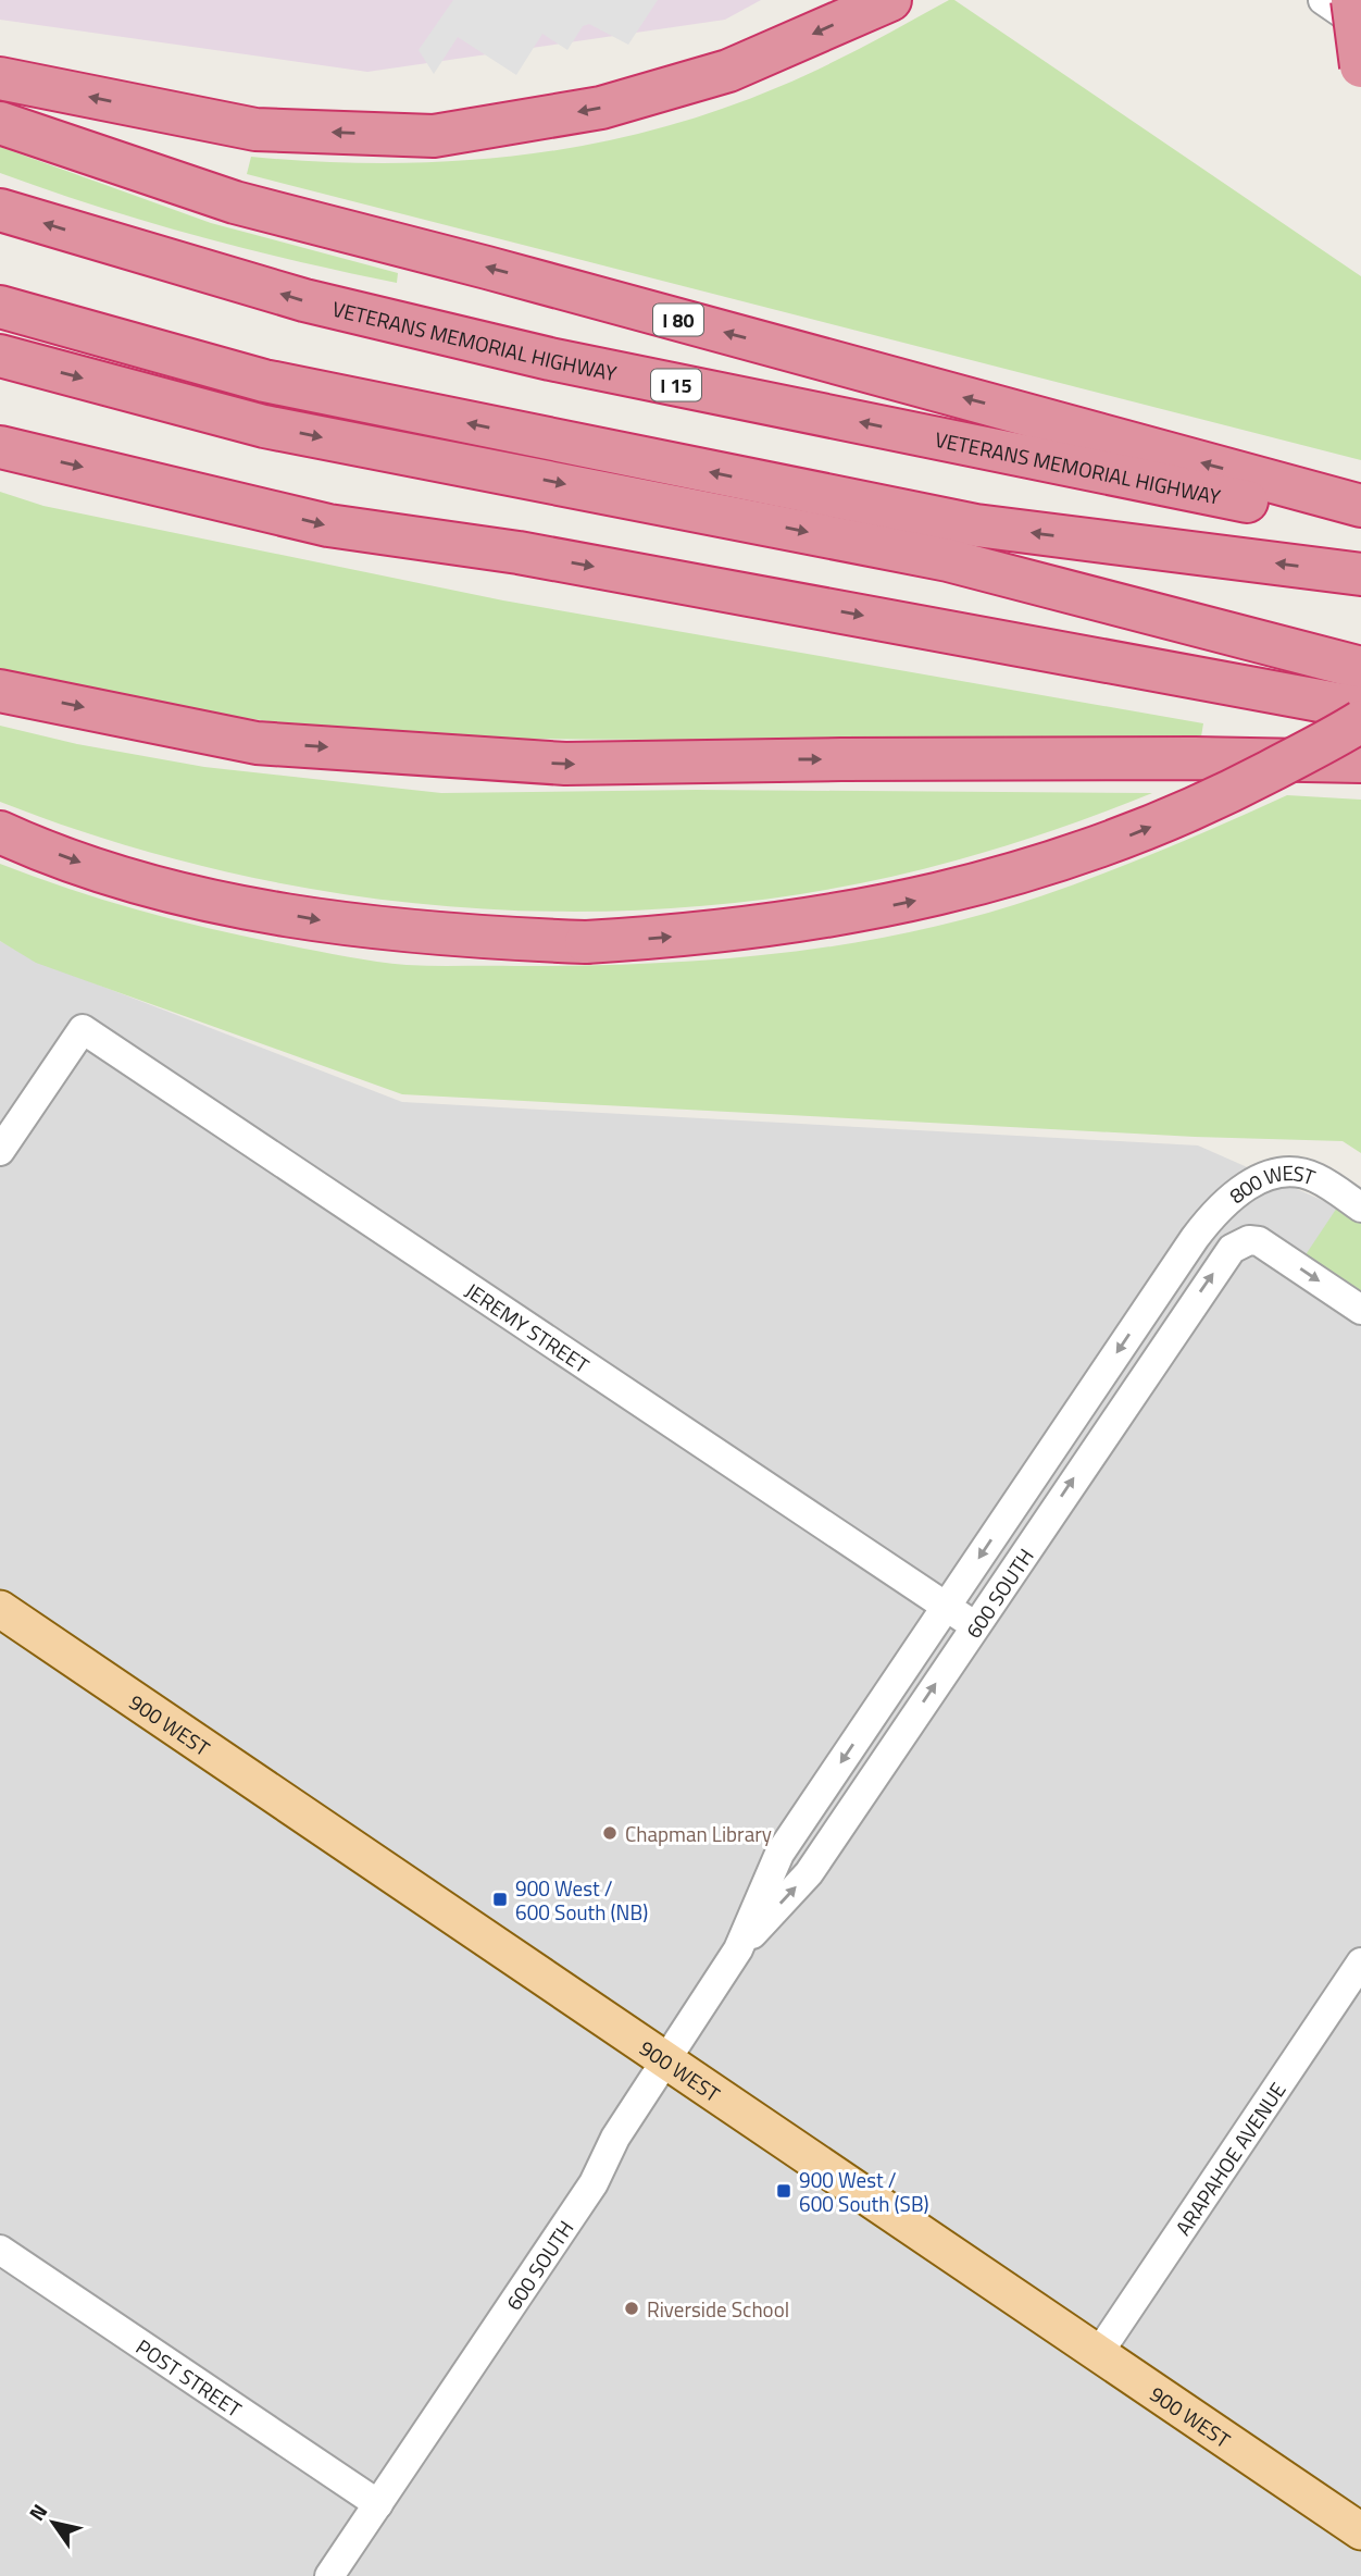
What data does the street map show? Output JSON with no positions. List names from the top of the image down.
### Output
{
  "streets": {
    "highway": ["I 80", "VETERANS MEMORIAL HIGHWAY", "I 15"],
    "main road": ["900 WEST"],
    "street": [
      "800 WEST",
      "JEREMY STREET",
      "600 SOUTH",
      "ARAPAHOE AVENUE",
      "POST STREET"
    ]
  },
  "crossings": [
    ["800 WEST", "600 SOUTH"],
    ["JEREMY STREET", "600 SOUTH"],
    ["600 SOUTH", "900 WEST"],
    ["600 SOUTH", "POST STREET"],
    ["900 WEST", "ARAPAHOE AVENUE"]
  ],
  "places": {
    "other": ["Chapman Library", "Riverside School"],
    "transit": ["900 West / 600 South (NB)", "900 West / 600 South (SB)"]
  },
  "north": "top left"
}
